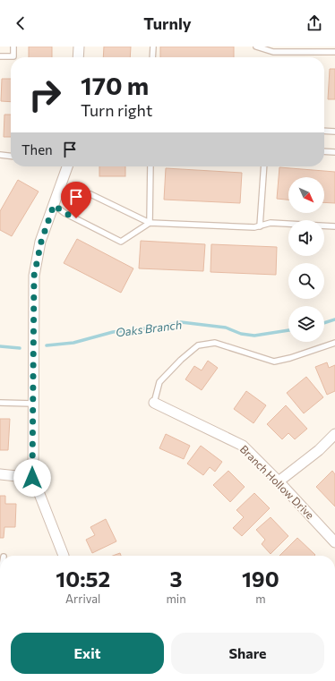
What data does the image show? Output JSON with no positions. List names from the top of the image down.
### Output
{
  "streets": {
    "street": ["Branch Hollow Drive"]
  },
  "water": ["Oaks Branch"],
  "north": "bottom right",
  "page": {
    "header": "Turnly",
    "turn": ["170 m", "Turn right"],
    "then": "Then",
    "eta": [
      "10:52",
      "Arrival",
      "3",
      "min",
      "190",
      "m"
    ],
    "buttons": ["Exit", "Share"]
  }
}
